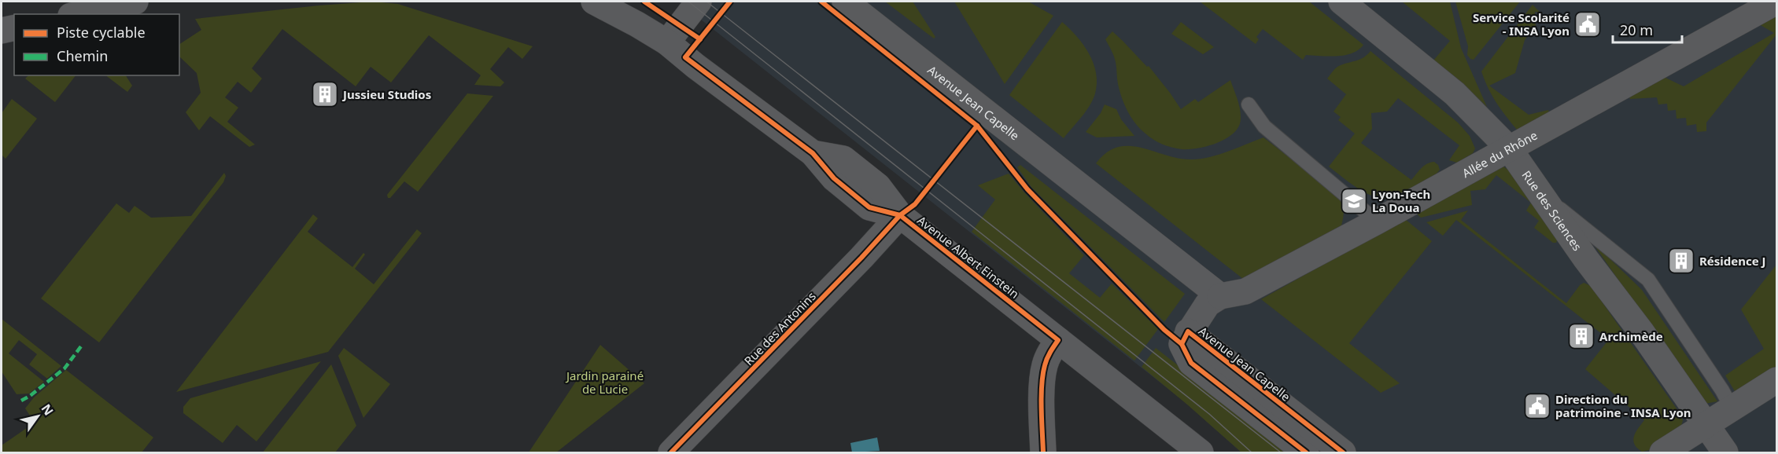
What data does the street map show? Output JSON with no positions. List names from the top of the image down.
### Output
{
  "streets": {
    "street": [
      "Avenue Jean Capelle",
      "Allée du Rhône",
      "Rue des Sciences",
      "Avenue Albert Einstein",
      "Rue des Antonins"
    ]
  },
  "crossings": [
    ["Avenue Jean Capelle", "Allée du Rhône"],
    ["Allée du Rhône", "Rue des Sciences"],
    ["Avenue Albert Einstein", "Rue des Antonins"]
  ],
  "parks": ["Jardin parainé de Lucie"],
  "places": {
    "public building": ["Service Scolarité - INSA Lyon", "Direction du patrimoine - INSA Lyon"],
    "building": ["Jussieu Studios", "Résidence J", "Archimède"],
    "school or university": ["Lyon-Tech La Doua"]
  },
  "legend": ["Piste cyclable", "Chemin"],
  "scale_bar": "20 m",
  "north": "top right"
}
